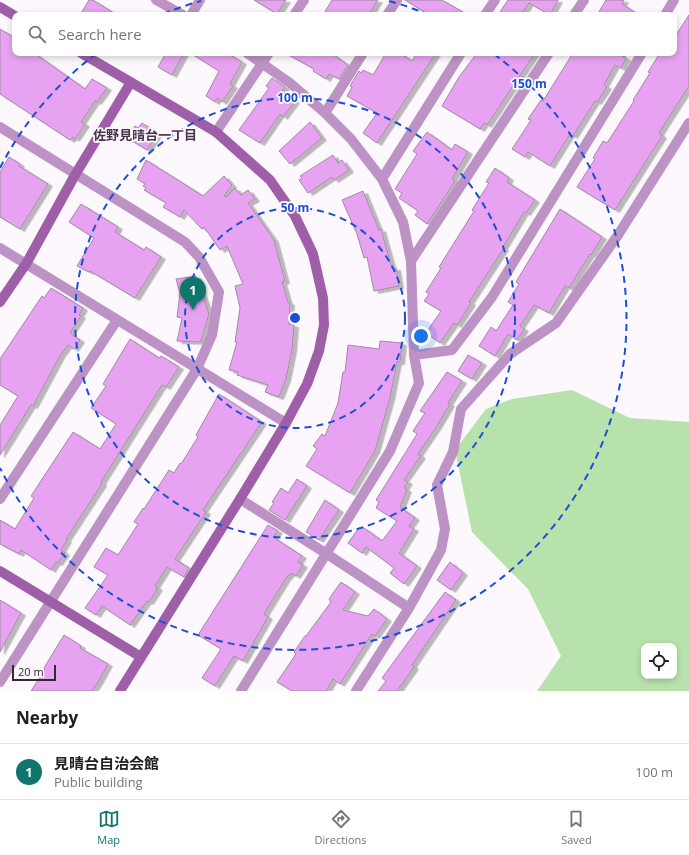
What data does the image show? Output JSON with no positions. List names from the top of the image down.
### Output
{
  "districts": ["佐野見晴台一丁目"],
  "scale_bar": "20 m",
  "page": {
    "search": "Search here",
    "pins": "1",
    "scale": "20 m",
    "heading": "Nearby",
    "list": [
      {
        "mark": "1",
        "name": "見晴台自治会館",
        "note": "Public building",
        "value": "100 m"
      }
    ],
    "nav": ["Map", "Directions", "Saved"]
  },
  "rings": ["150 m", "100 m", "50 m"]
}
